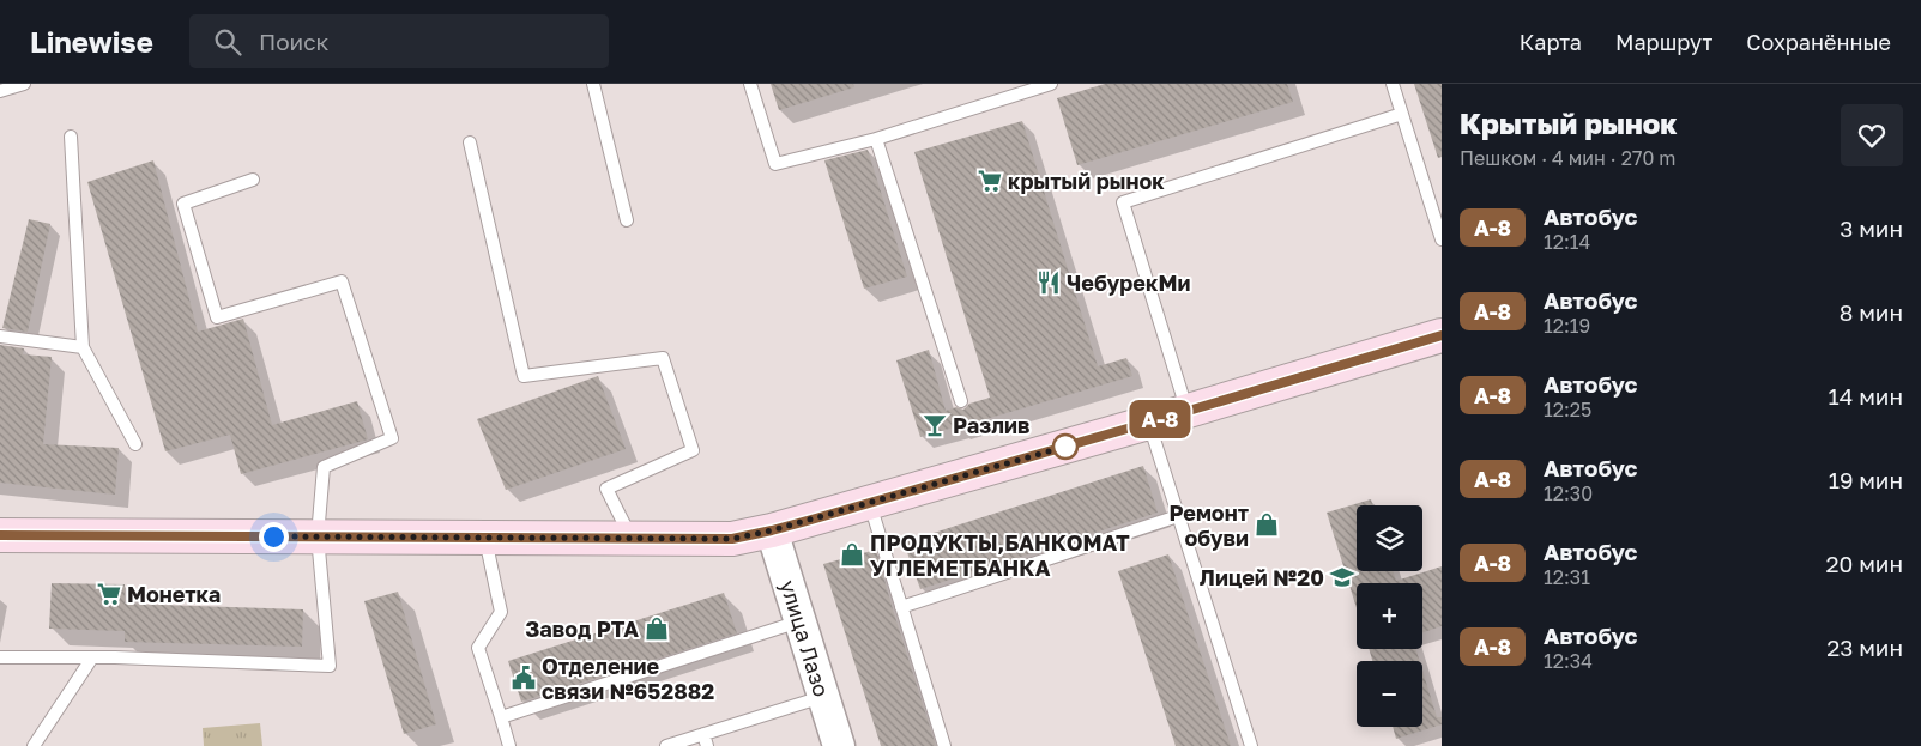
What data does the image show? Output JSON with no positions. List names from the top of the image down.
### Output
{
  "streets": {
    "street": ["улица Лазо"]
  },
  "places": {
    "supermarket": ["крытый рынок", "Монетка"],
    "restaurant": ["ЧебурекМи"],
    "bar": ["Разлив"],
    "shop": ["Ремонт обуви", "ПРОДУКТЫ,БАНКОМАТ УГЛЕМЕТБАНКА", "Завод РТА"],
    "school or university": ["Лицей №20"],
    "public building": ["Отделение связи №652882"]
  },
  "lines": ["bus line А-8"],
  "page": {
    "header": "Linewise",
    "search": "Поиск",
    "nav": ["Карта", "Маршрут", "Сохранённые"],
    "on_map": "А-8",
    "heading": ["Крытый рынок", "Пешком · 4 мин · 270 m"],
    "list": [
      {
        "mark": "А-8",
        "name": "Автобус",
        "note": "12:14",
        "value": "3 мин"
      },
      {
        "mark": "А-8",
        "name": "Автобус",
        "note": "12:19",
        "value": "8 мин"
      },
      {
        "mark": "А-8",
        "name": "Автобус",
        "note": "12:25",
        "value": "14 мин"
      },
      {
        "mark": "А-8",
        "name": "Автобус",
        "note": "12:30",
        "value": "19 мин"
      },
      {
        "mark": "А-8",
        "name": "Автобус",
        "note": "12:31",
        "value": "20 мин"
      },
      {
        "mark": "А-8",
        "name": "Автобус",
        "note": "12:34",
        "value": "23 мин"
      }
    ],
    "map_buttons": ["+", "−"]
  }
}
